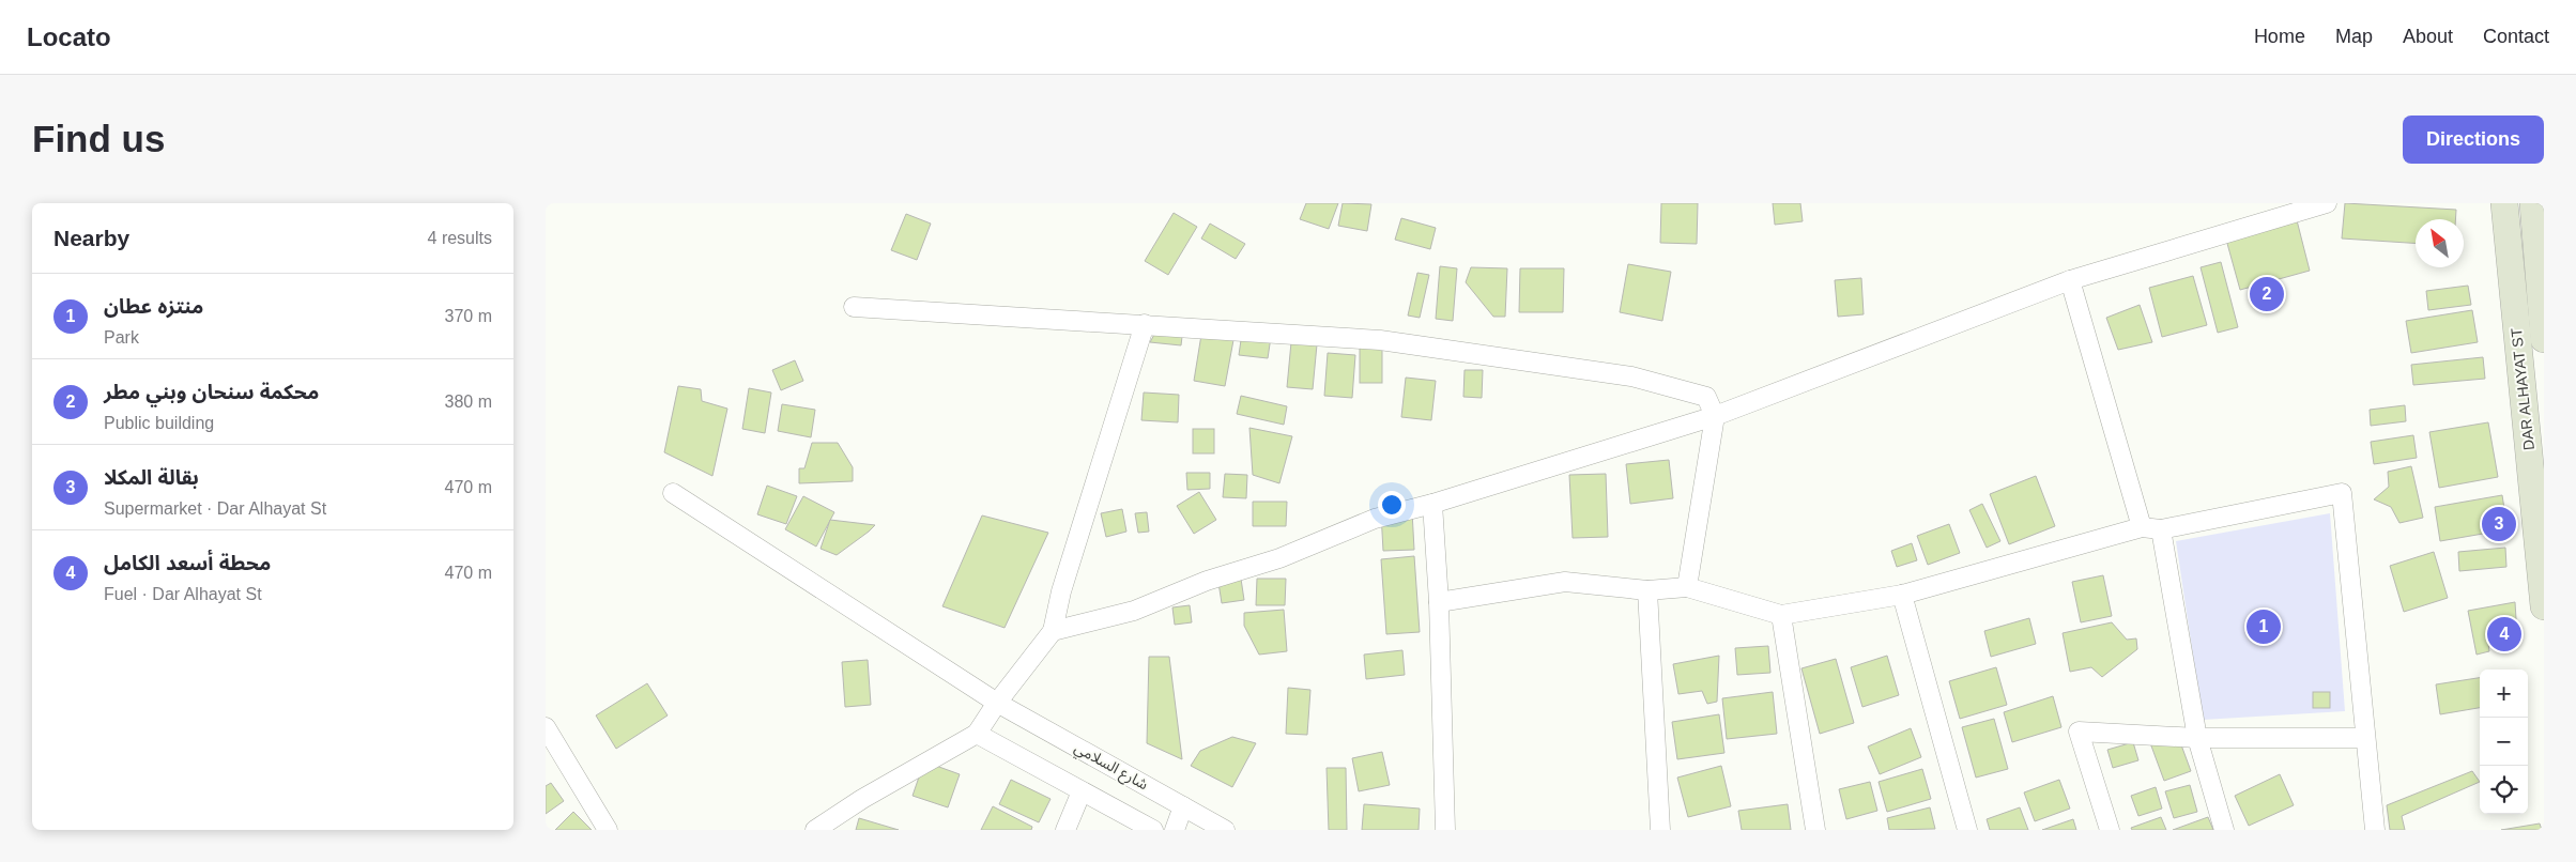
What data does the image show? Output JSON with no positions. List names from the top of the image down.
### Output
{
  "streets": {
    "main road": ["DAR ALHAYAT ST"],
    "street": ["شارع السلامي"]
  },
  "north": "top left",
  "page": {
    "header": "Locato",
    "nav": [
      "Home",
      "Map",
      "About",
      "Contact"
    ],
    "buttons": "Directions",
    "title": "Find us",
    "heading": ["Nearby", "4 results"],
    "list": [
      {
        "mark": "1",
        "name": "منتزه عطان",
        "note": "Park",
        "value": "370 m"
      },
      {
        "mark": "2",
        "name": "محكمة سنحان وبني مطر",
        "note": "Public building",
        "value": "380 m"
      },
      {
        "mark": "3",
        "name": "بقالة المكلا",
        "note": "Supermarket · Dar Alhayat St",
        "value": "470 m"
      },
      {
        "mark": "4",
        "name": "محطة أسعد الكامل",
        "note": "Fuel · Dar Alhayat St",
        "value": "470 m"
      }
    ],
    "pins": [
      "2",
      "3",
      "1",
      "4"
    ],
    "map_buttons": ["+", "−"]
  }
}
